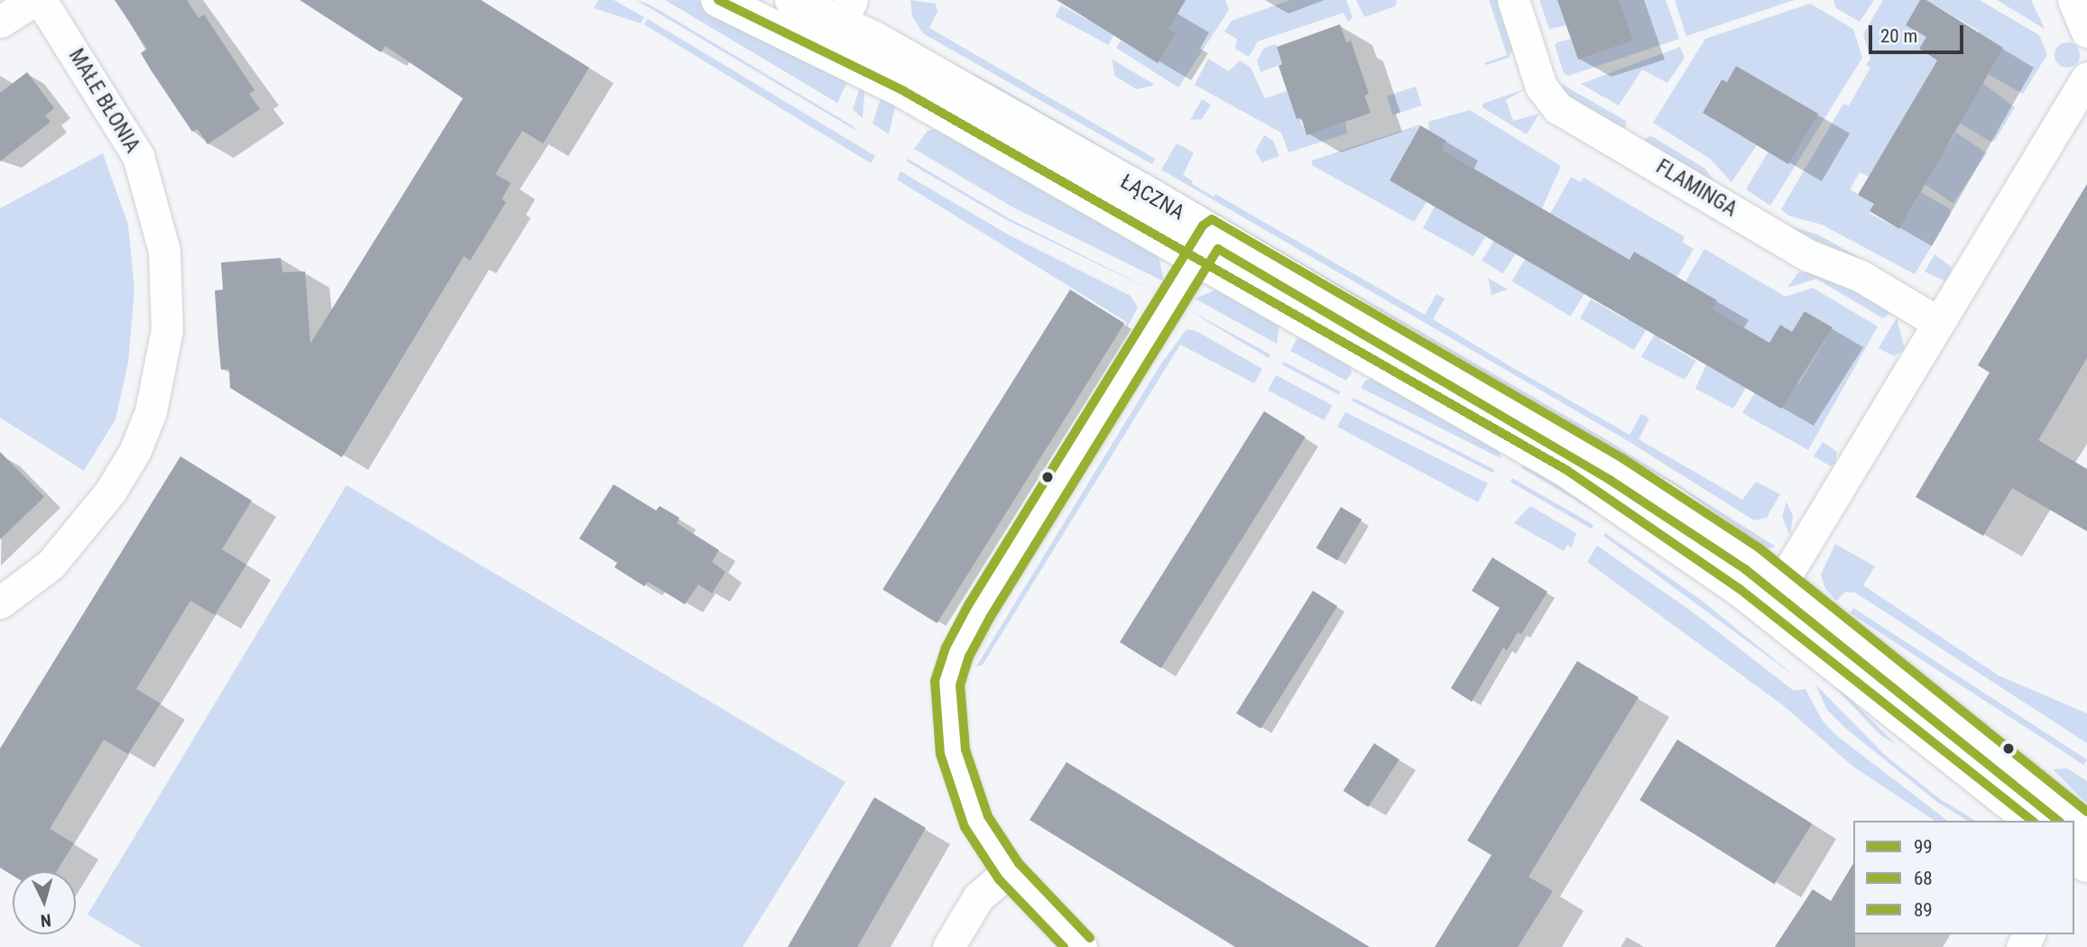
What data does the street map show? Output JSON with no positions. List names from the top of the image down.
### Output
{
  "streets": {
    "street": ["MAŁE BŁONIA", "FLAMINGA", "ŁĄCZNA"]
  },
  "lines": ["transit line 99", "transit line 89", "transit line 68"],
  "legend": ["99", "68", "89"],
  "scale_bar": "20 m",
  "north": "bottom"
}
